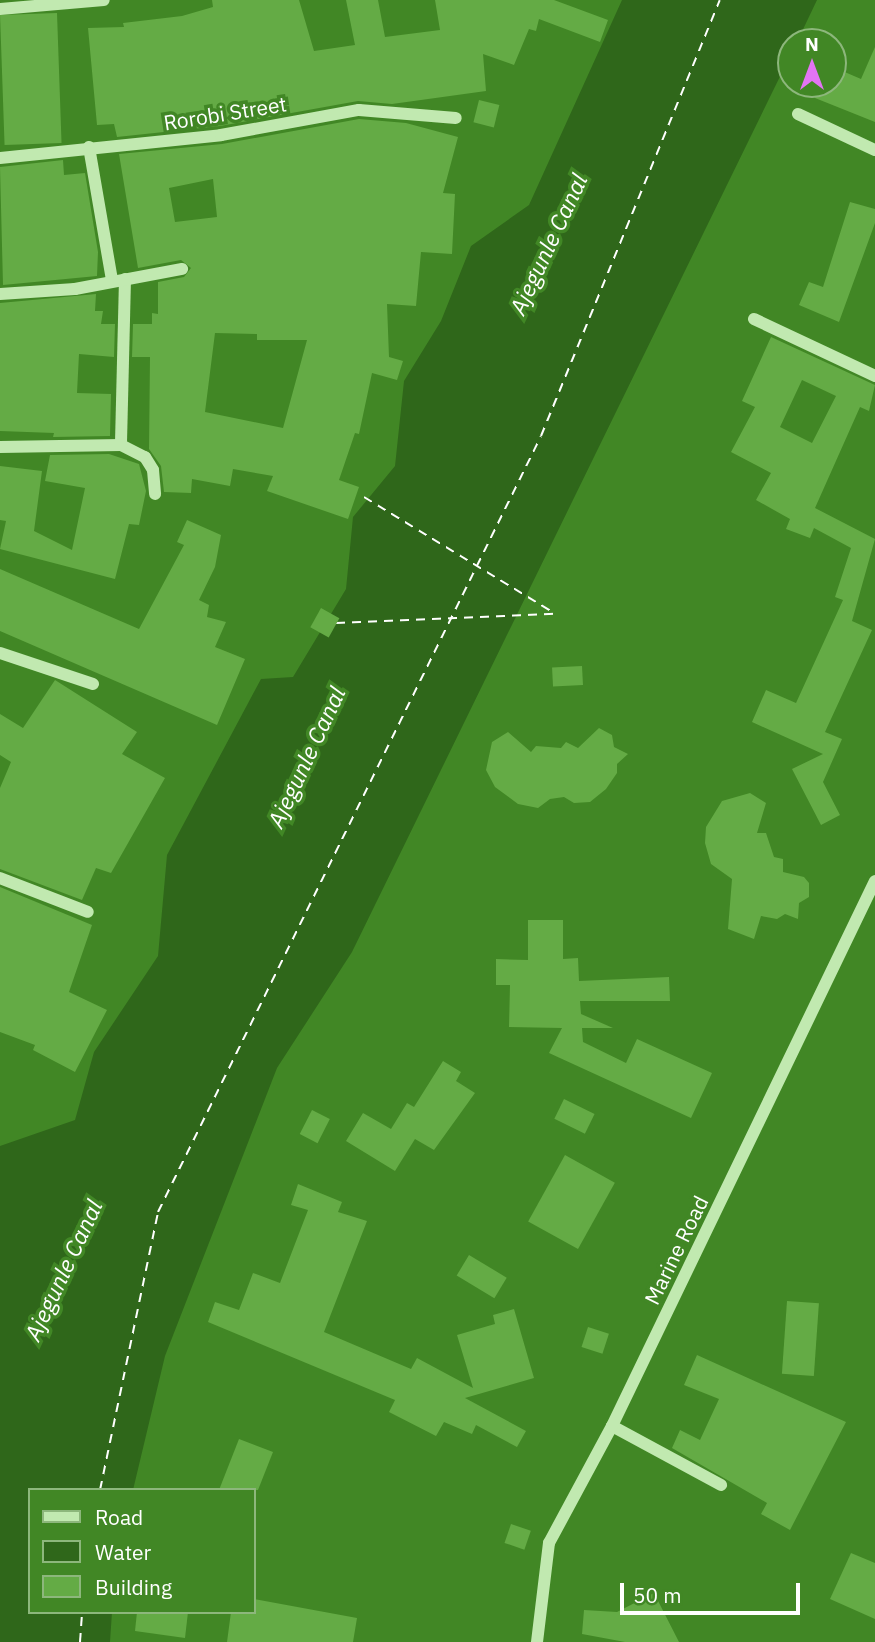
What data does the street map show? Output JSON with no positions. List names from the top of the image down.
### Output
{
  "streets": {
    "street": ["Rorobi Street", "Marine Road"]
  },
  "water": ["Ajegunle Canal"],
  "legend": ["Road", "Water", "Building"],
  "scale_bar": "50 m",
  "north": "top"
}
